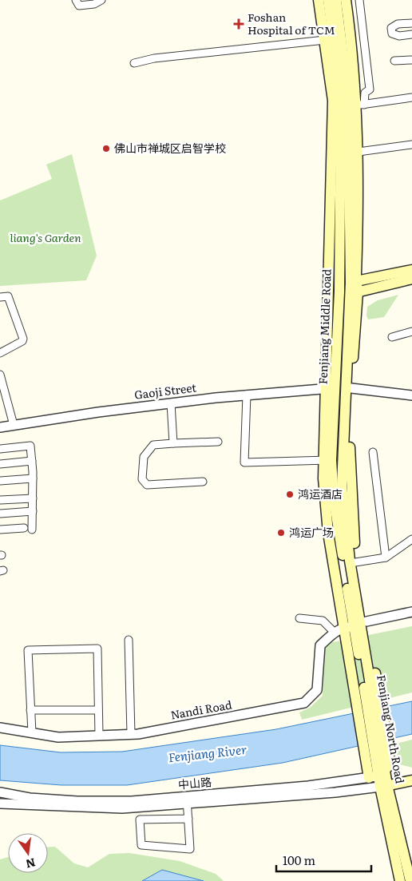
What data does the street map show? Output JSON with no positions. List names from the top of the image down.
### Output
{
  "streets": {
    "main road": ["Fenjiang Middle Road", "Fenjiang North Road"],
    "street": ["Gaoji Street", "Nandi Road", "中山路"]
  },
  "crossings": [
    ["Fenjiang Middle Road", "Gaoji Street"],
    ["Fenjiang Middle Road", "Nandi Road"],
    ["Fenjiang Middle Road", "Fenjiang North Road"],
    ["Fenjiang North Road", "中山路"]
  ],
  "water": ["Fenjiang River"],
  "parks": ["liang's Garden"],
  "places": {
    "health": ["Foshan Hospital of TCM"],
    "other": ["佛山市禅城区启智学校", "鸿运酒店", "鸿运广场"]
  },
  "scale_bar": "100 m",
  "north": "bottom"
}
